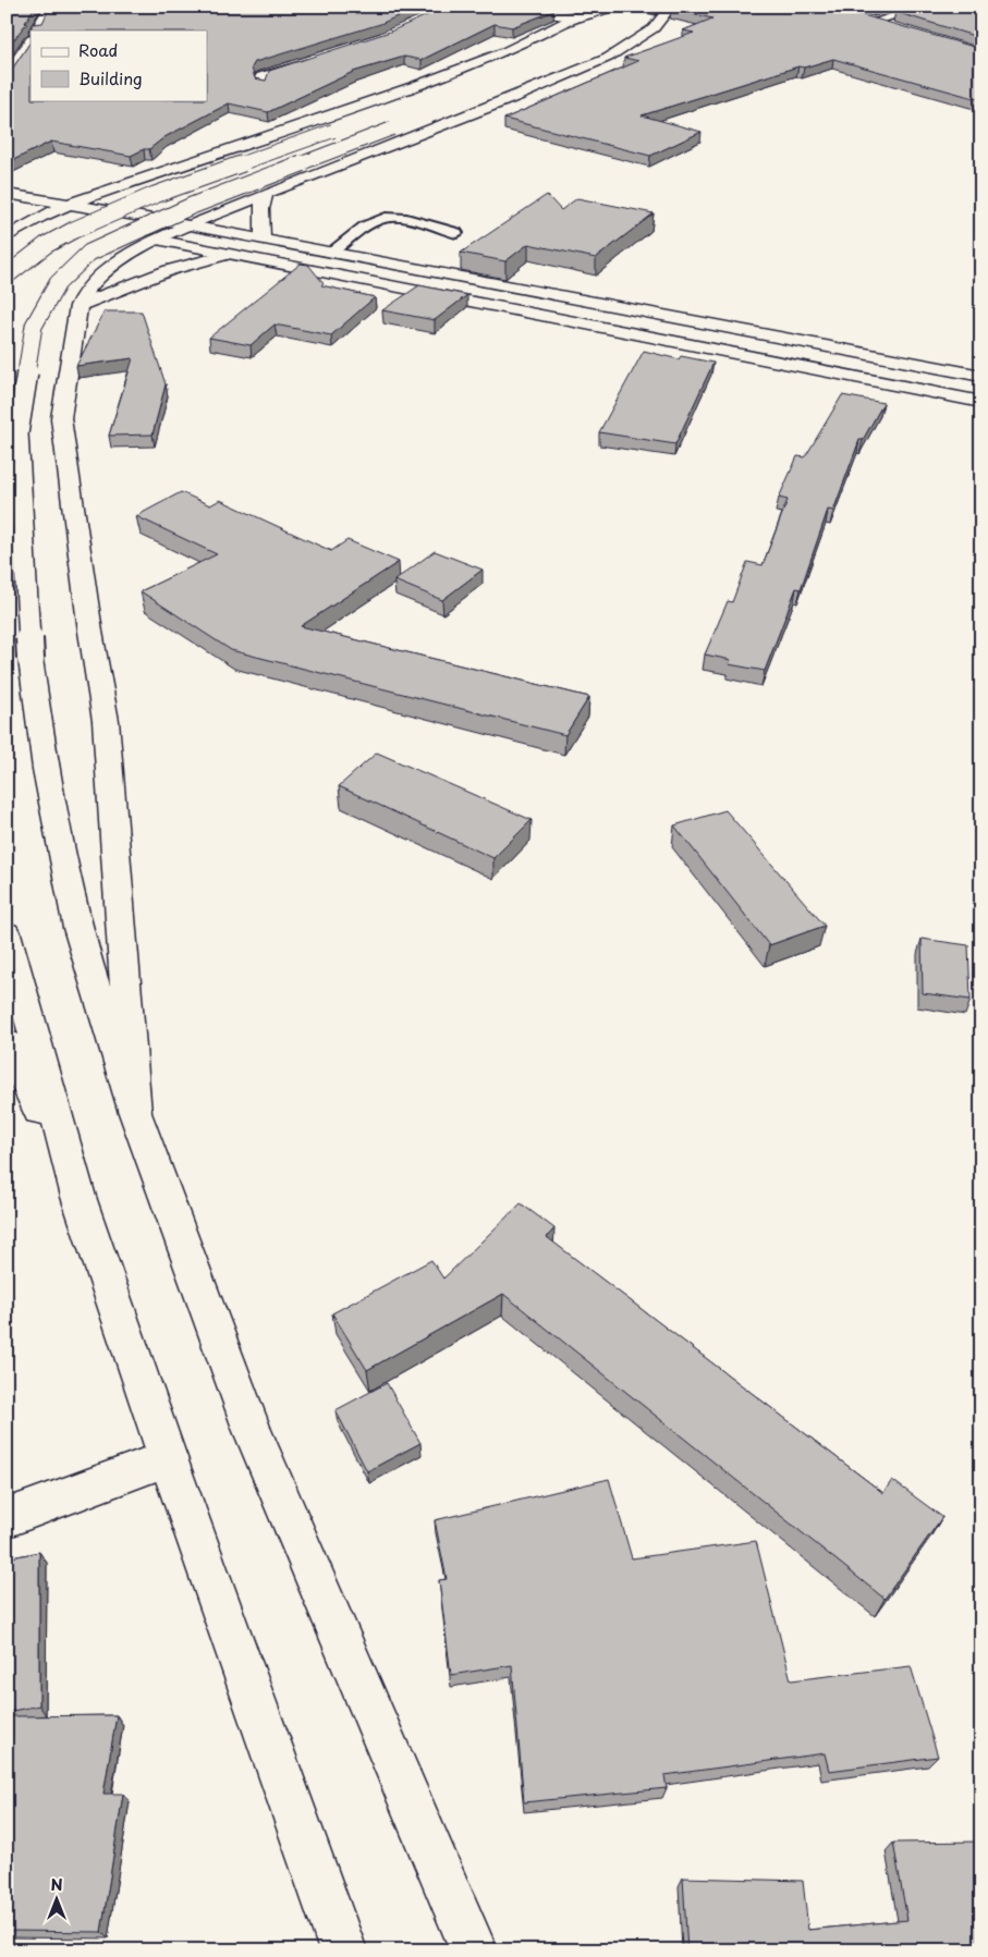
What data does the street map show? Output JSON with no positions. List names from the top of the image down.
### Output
{
  "legend": ["Road", "Building"],
  "north": "top"
}
